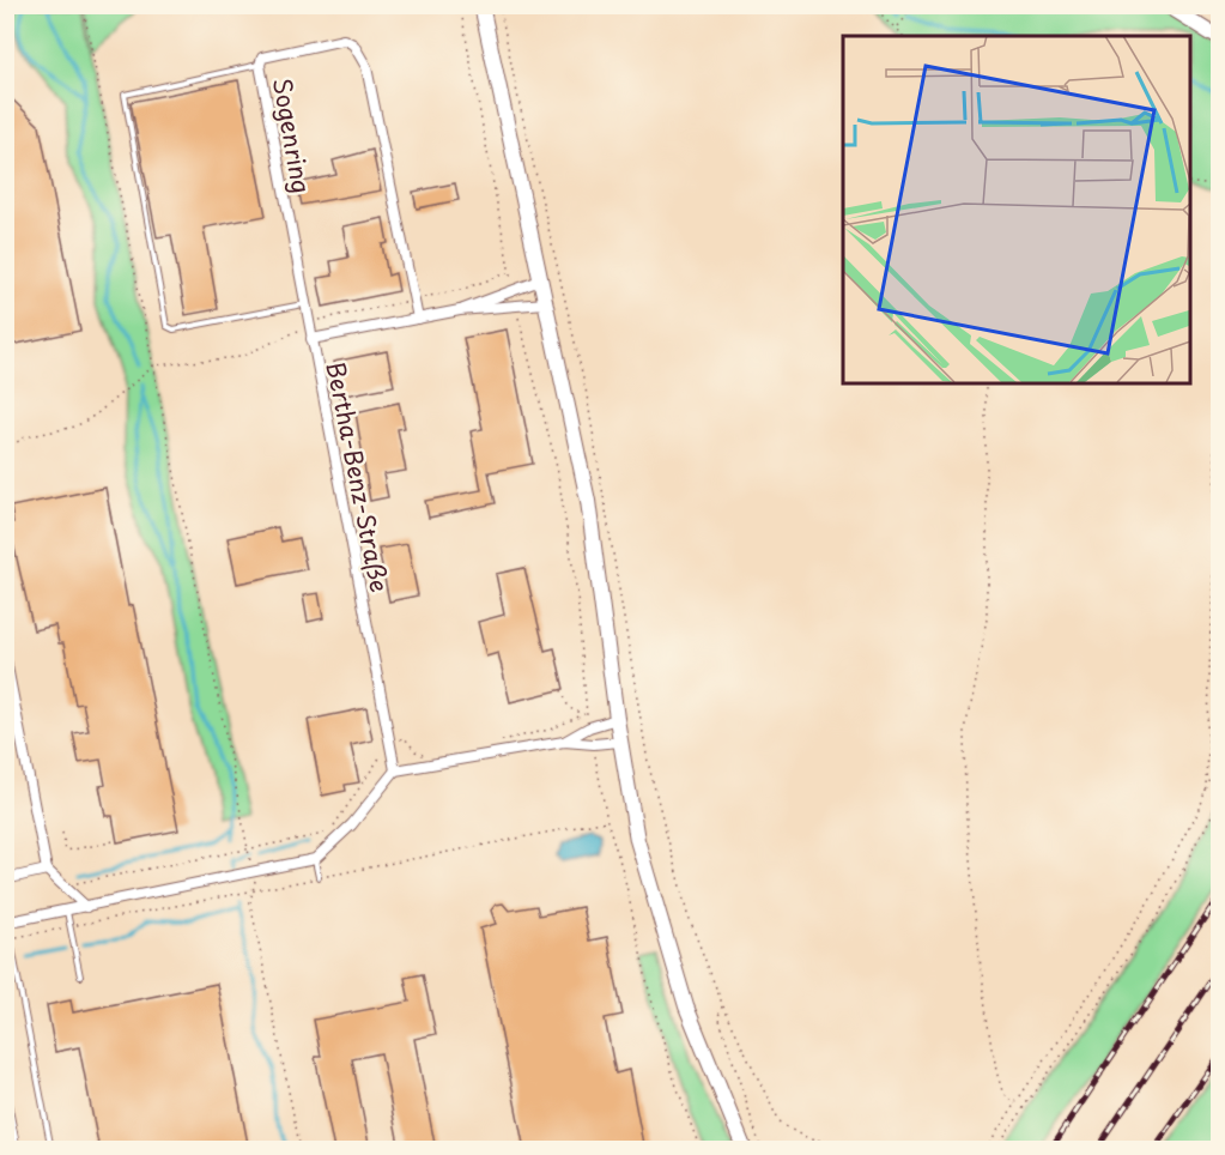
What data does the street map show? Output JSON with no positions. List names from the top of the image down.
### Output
{
  "streets": {
    "street": ["Sogenring", "Bertha-Benz-Straße"]
  },
  "crossings": [
    ["Sogenring", "Bertha-Benz-Straße"]
  ]
}
